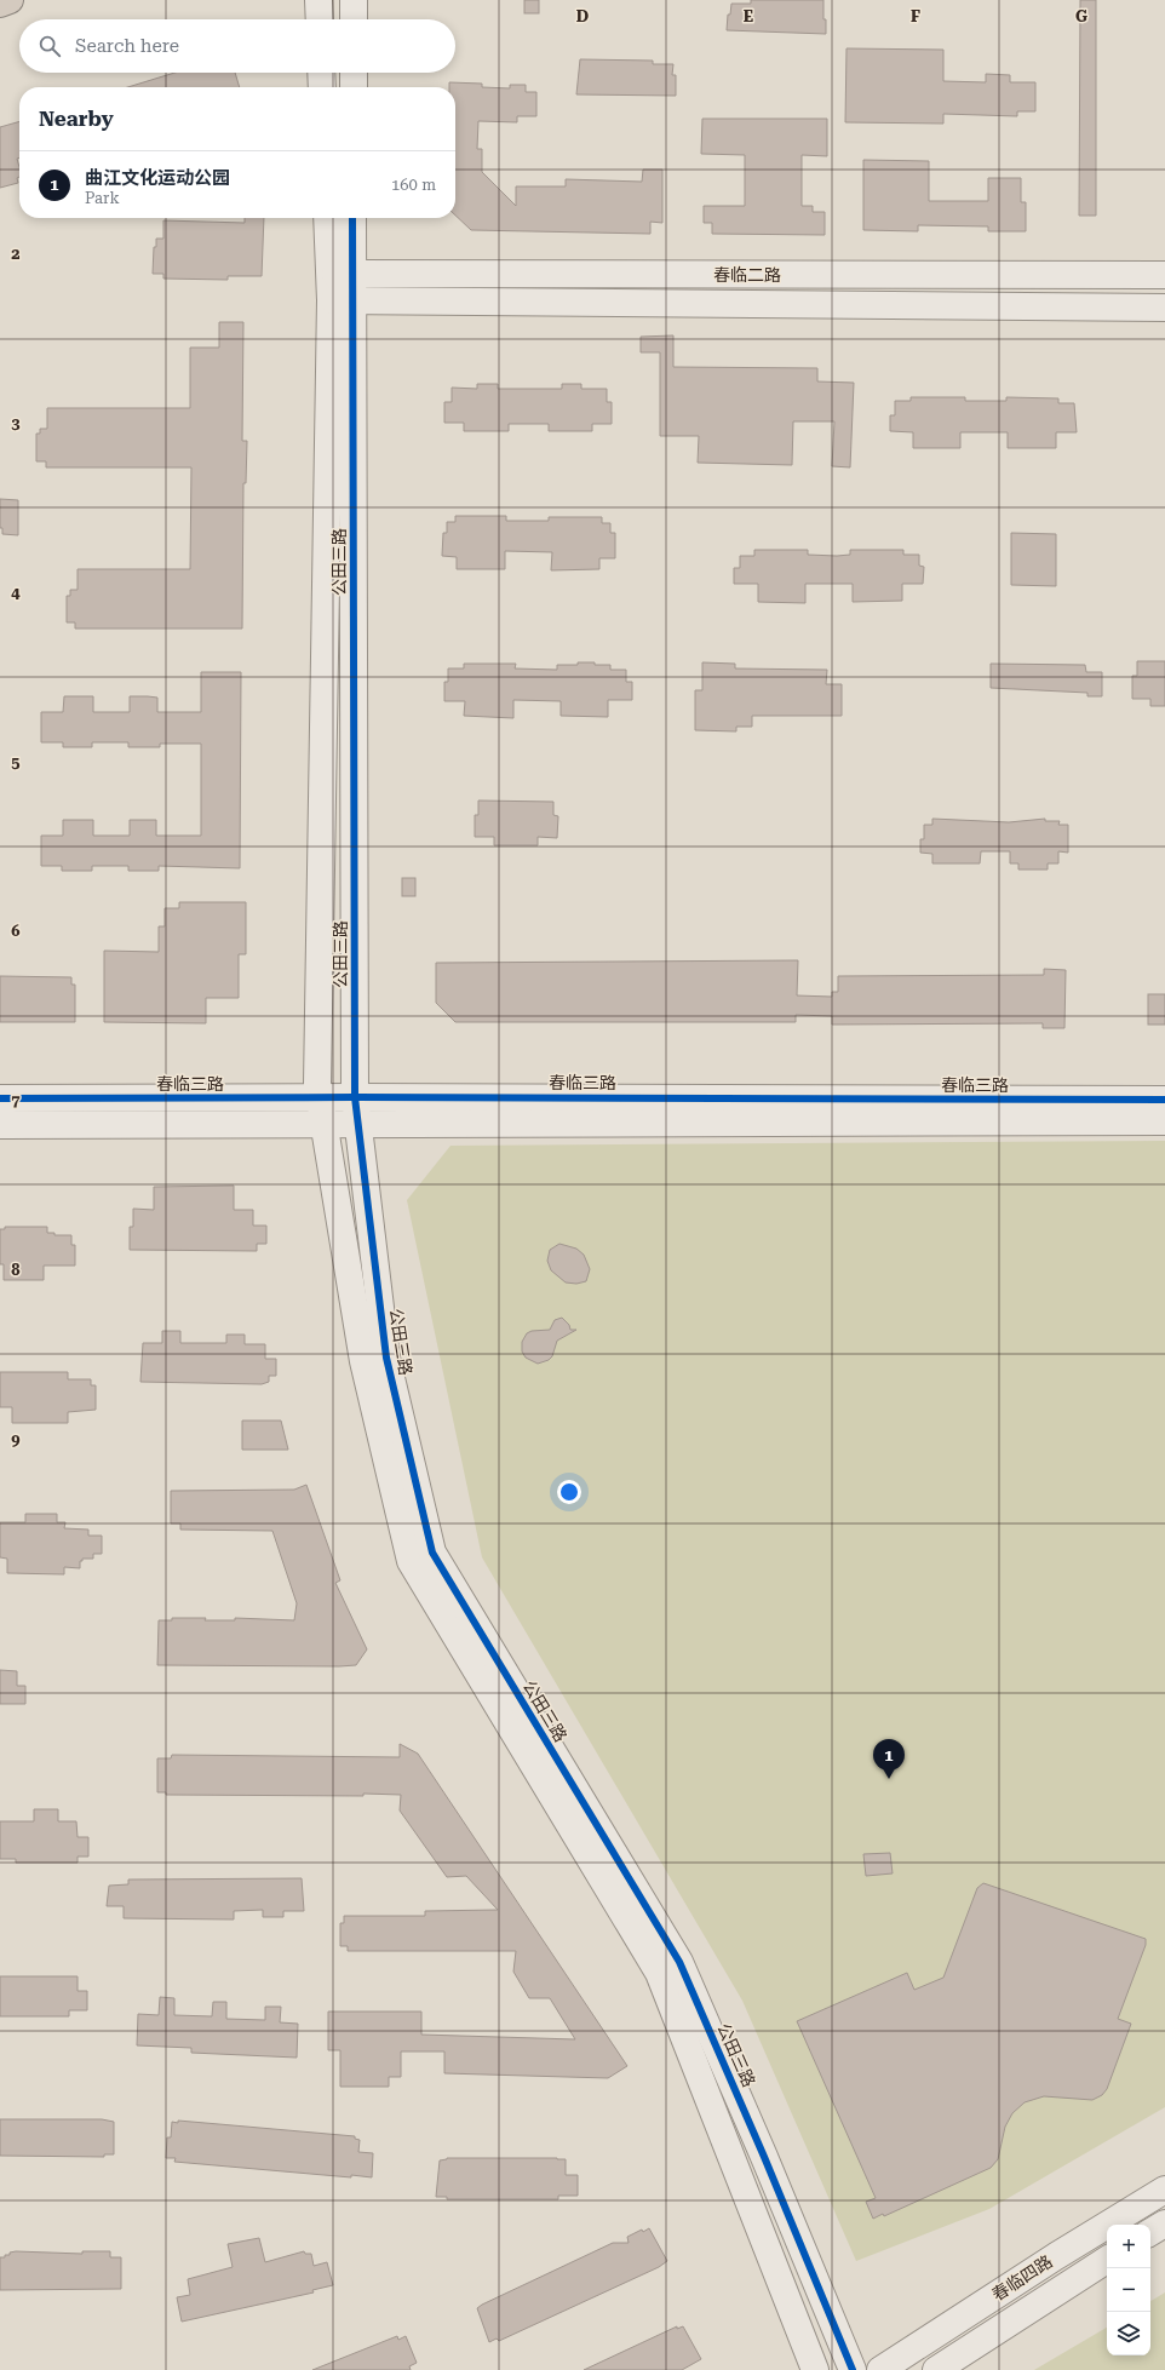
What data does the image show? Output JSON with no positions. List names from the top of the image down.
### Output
{
  "streets": {
    "street": [
      "春临二路",
      "公田三路",
      "春临三路",
      "春临四路"
    ]
  },
  "crossings": [
    ["春临二路", "公田三路"],
    ["公田三路", "春临三路"]
  ],
  "page": {
    "search": "Search here",
    "heading": "Nearby",
    "list": [
      {
        "mark": "1",
        "name": "曲江文化运动公园",
        "note": "Park",
        "value": "160 m"
      }
    ],
    "pins": "1",
    "map_buttons": ["+", "−"]
  },
  "grid": {
    "columns": [
      "D",
      "E",
      "F",
      "G"
    ],
    "rows": [
      "2",
      "3",
      "4",
      "5",
      "6",
      "7",
      "8",
      "9"
    ]
  }
}
